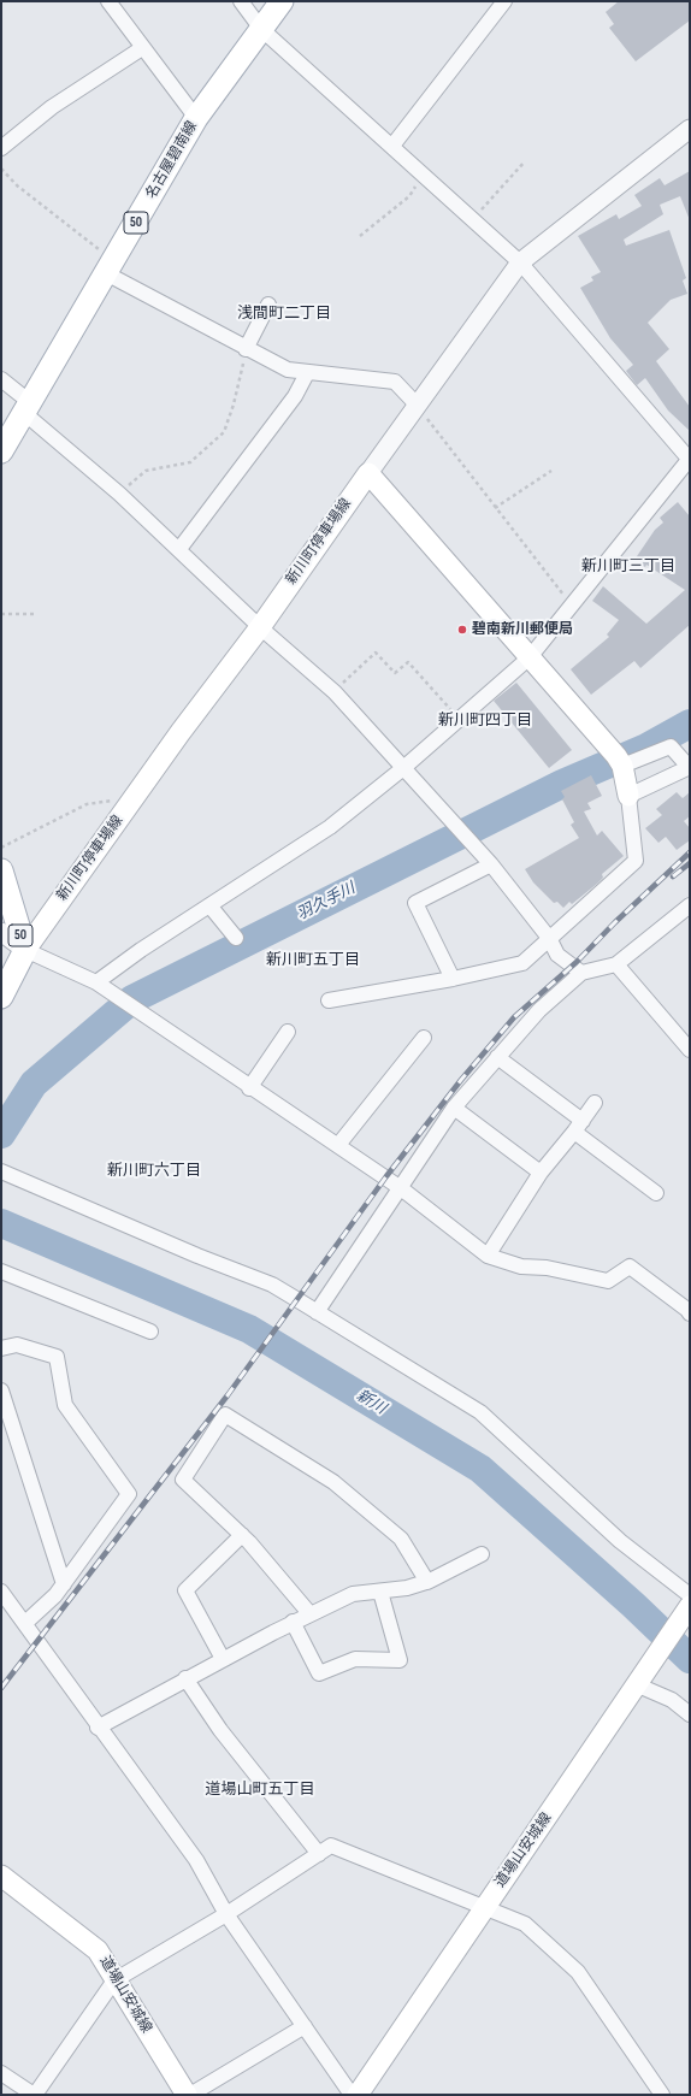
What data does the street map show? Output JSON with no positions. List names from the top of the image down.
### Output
{
  "streets": {
    "main road": [
      "名古屋碧南線",
      "50",
      "新川町停車場線",
      "道場山安城線"
    ]
  },
  "crossings": [
    ["50", "新川町停車場線"]
  ],
  "districts": [
    "浅間町二丁目",
    "新川町三丁目",
    "新川町四丁目",
    "新川町五丁目",
    "新川町六丁目",
    "道場山町五丁目"
  ],
  "water": ["羽久手川", "新川"],
  "places": ["碧南新川郵便局"]
}
